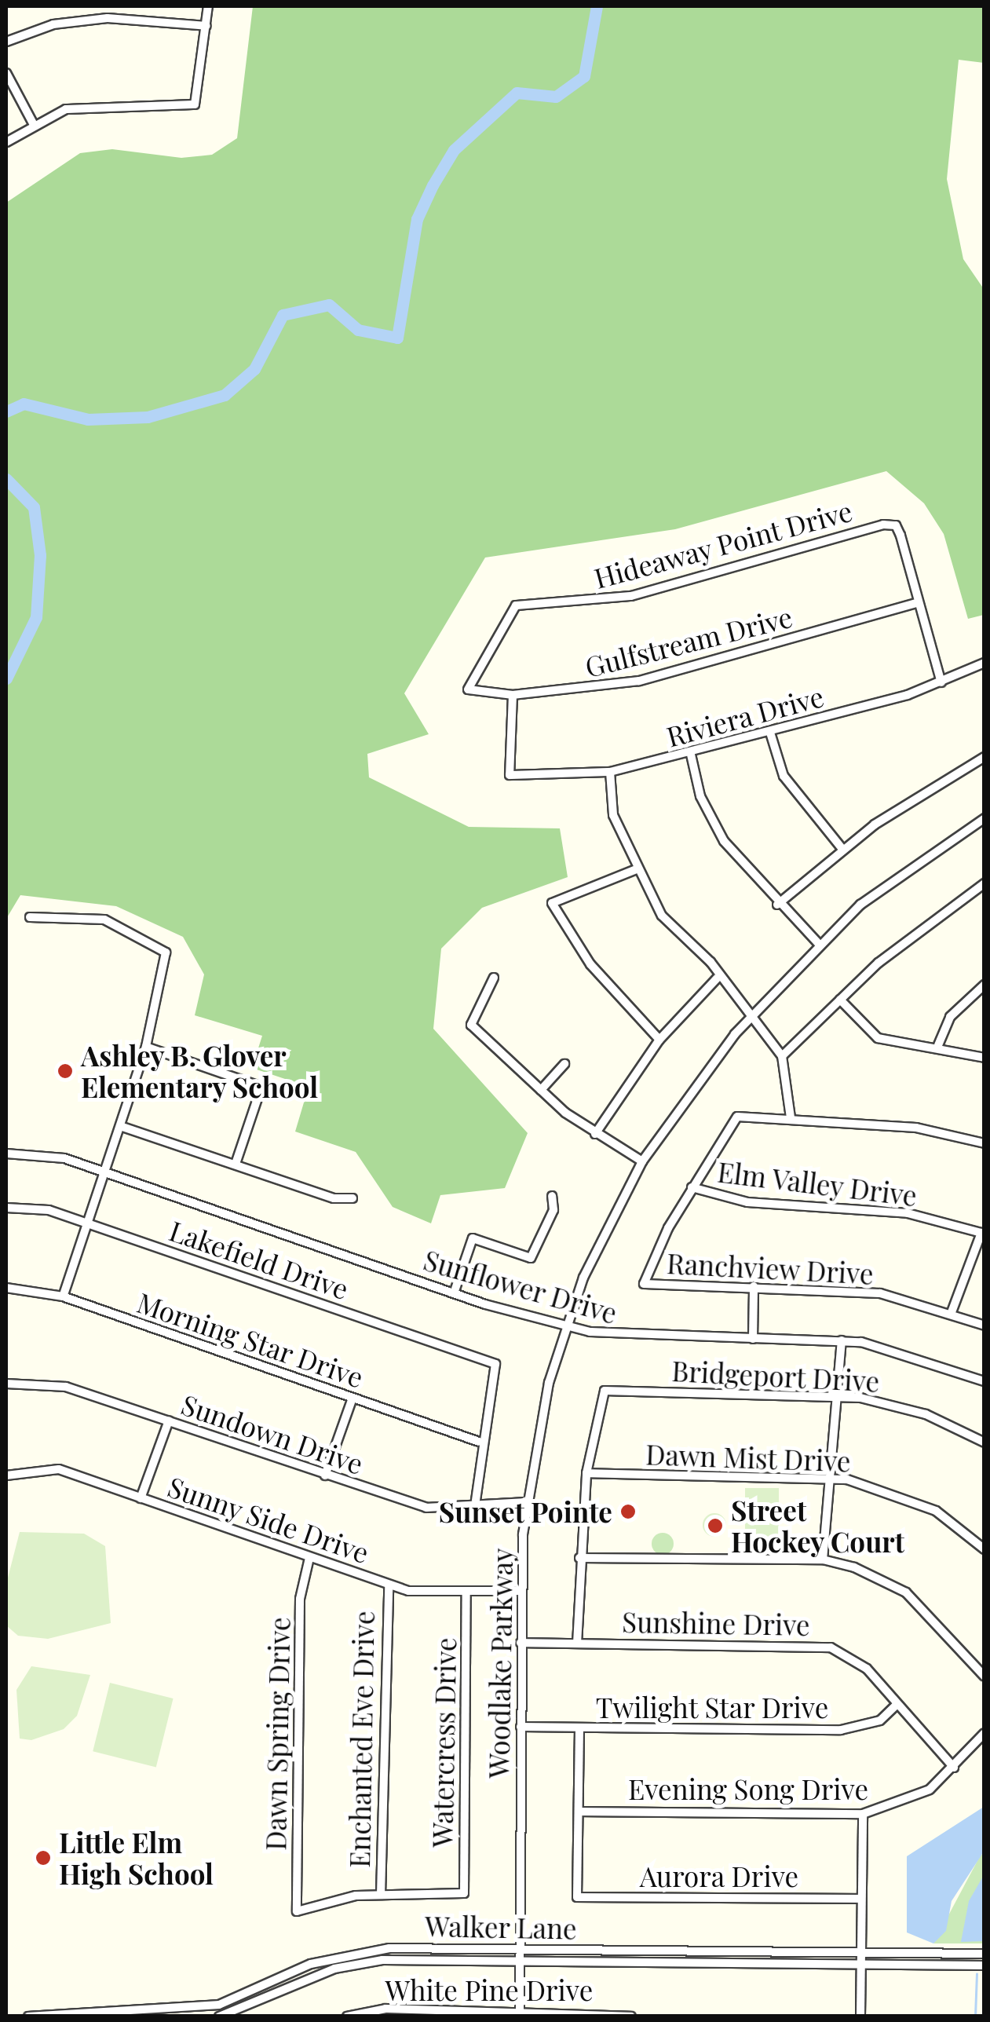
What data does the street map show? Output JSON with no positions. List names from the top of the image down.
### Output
{
  "streets": {
    "street": [
      "Hideaway Point Drive",
      "Gulfstream Drive",
      "Riviera Drive",
      "Elm Valley Drive",
      "Lakefield Drive",
      "Ranchview Drive",
      "Sunflower Drive",
      "Morning Star Drive",
      "Bridgeport Drive",
      "Sundown Drive",
      "Dawn Mist Drive",
      "Sunny Side Drive",
      "Sunshine Drive",
      "Woodlake Parkway",
      "Twilight Star Drive",
      "Dawn Spring Drive",
      "Enchanted Eve Drive",
      "Watercress Drive",
      "Evening Song Drive",
      "Aurora Drive",
      "Walker Lane",
      "White Pine Drive"
    ]
  },
  "crossings": [
    ["Hideaway Point Drive", "Gulfstream Drive"],
    ["Gulfstream Drive", "Riviera Drive"],
    ["Elm Valley Drive", "Ranchview Drive"],
    ["Lakefield Drive", "Morning Star Drive"],
    ["Sunflower Drive", "Woodlake Parkway"],
    ["Bridgeport Drive", "Dawn Mist Drive"],
    ["Sundown Drive", "Woodlake Parkway"],
    ["Sunny Side Drive", "Woodlake Parkway"],
    ["Sunny Side Drive", "Dawn Spring Drive"],
    ["Sunny Side Drive", "Enchanted Eve Drive"],
    ["Sunny Side Drive", "Watercress Drive"],
    ["Sunshine Drive", "Woodlake Parkway"],
    ["Sunshine Drive", "Twilight Star Drive"],
    ["Sunshine Drive", "Evening Song Drive"],
    ["Woodlake Parkway", "Twilight Star Drive"],
    ["Woodlake Parkway", "Walker Lane"],
    ["Woodlake Parkway", "White Pine Drive"],
    ["Dawn Spring Drive", "Enchanted Eve Drive"],
    ["Dawn Spring Drive", "Watercress Drive"],
    ["Enchanted Eve Drive", "Watercress Drive"],
    ["Evening Song Drive", "Aurora Drive"]
  ],
  "places": [
    "Ashley B. Glover Elementary School",
    "Sunset Pointe",
    "Street Hockey Court",
    "Little Elm High School"
  ]
}
